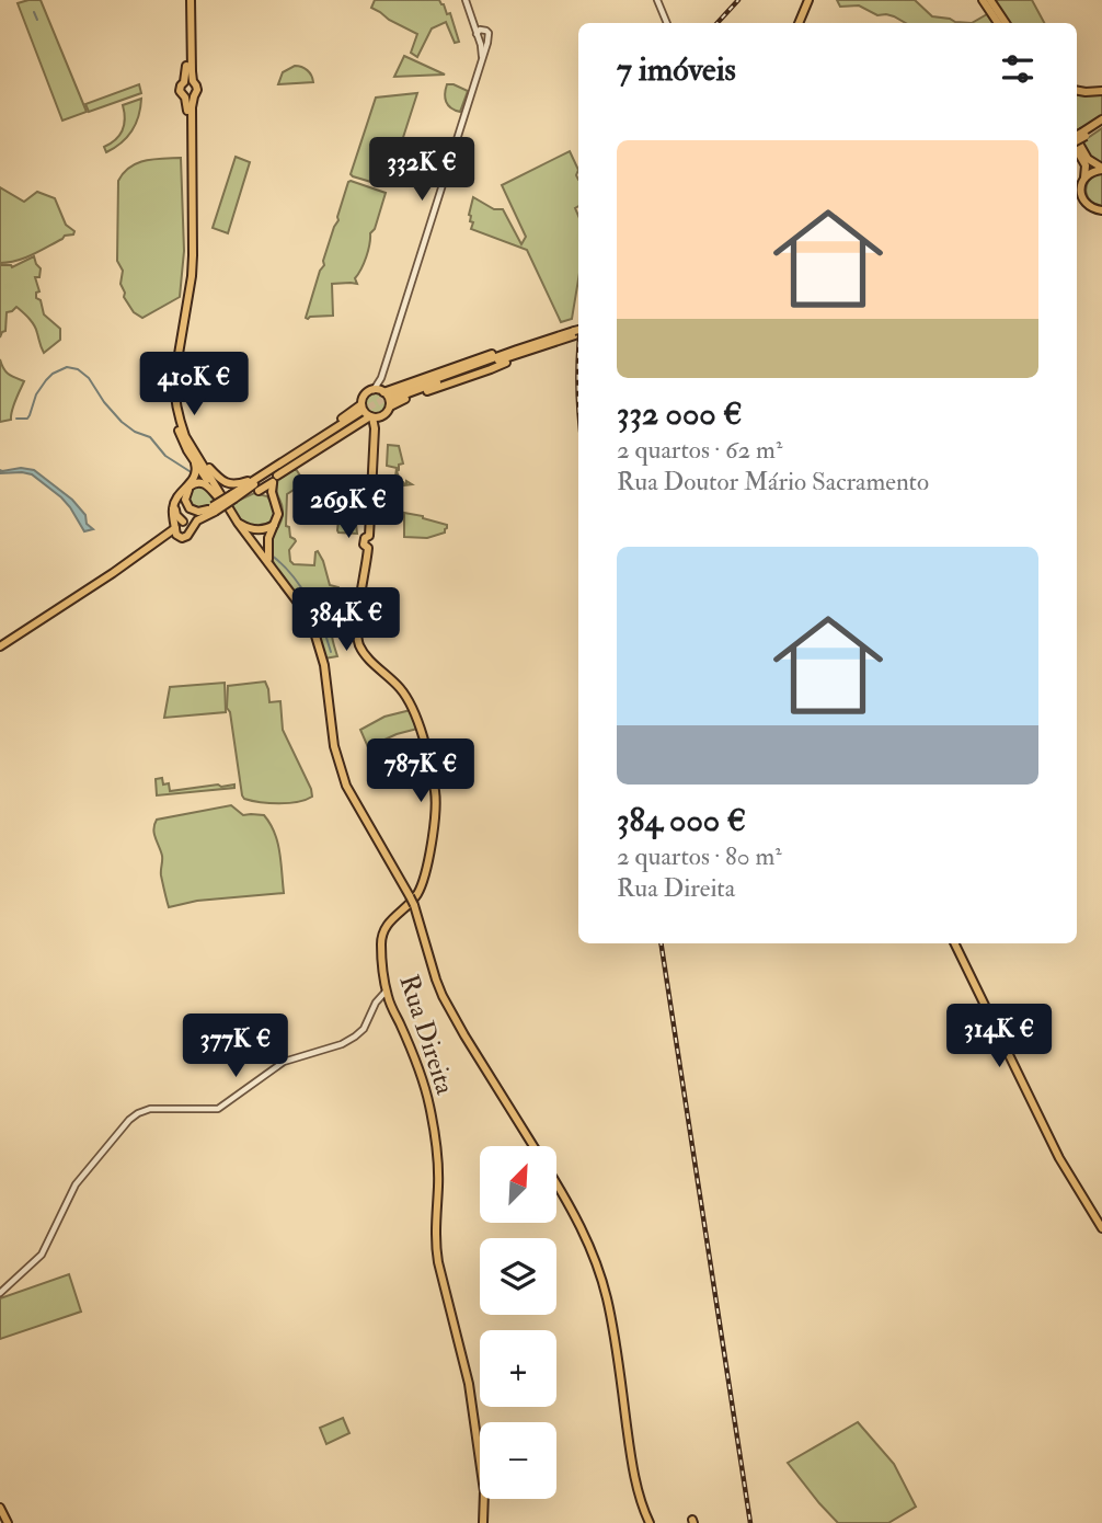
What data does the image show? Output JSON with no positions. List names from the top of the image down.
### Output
{
  "streets": {
    "main road": ["Rua Direita"]
  },
  "north": "top right",
  "page": {
    "heading": "7 imóveis",
    "list": [
      {
        "name": "332 000 €",
        "note": "2 quartos · 62 m² · Rua Doutor Mário Sacramento"
      },
      {
        "name": "384 000 €",
        "note": "2 quartos · 80 m² · Rua Direita"
      }
    ],
    "price": [
      "332K €",
      "410K €",
      "269K €",
      "384K €",
      "787K €",
      "314K €",
      "377K €"
    ],
    "map_buttons": ["+", "−"]
  }
}
